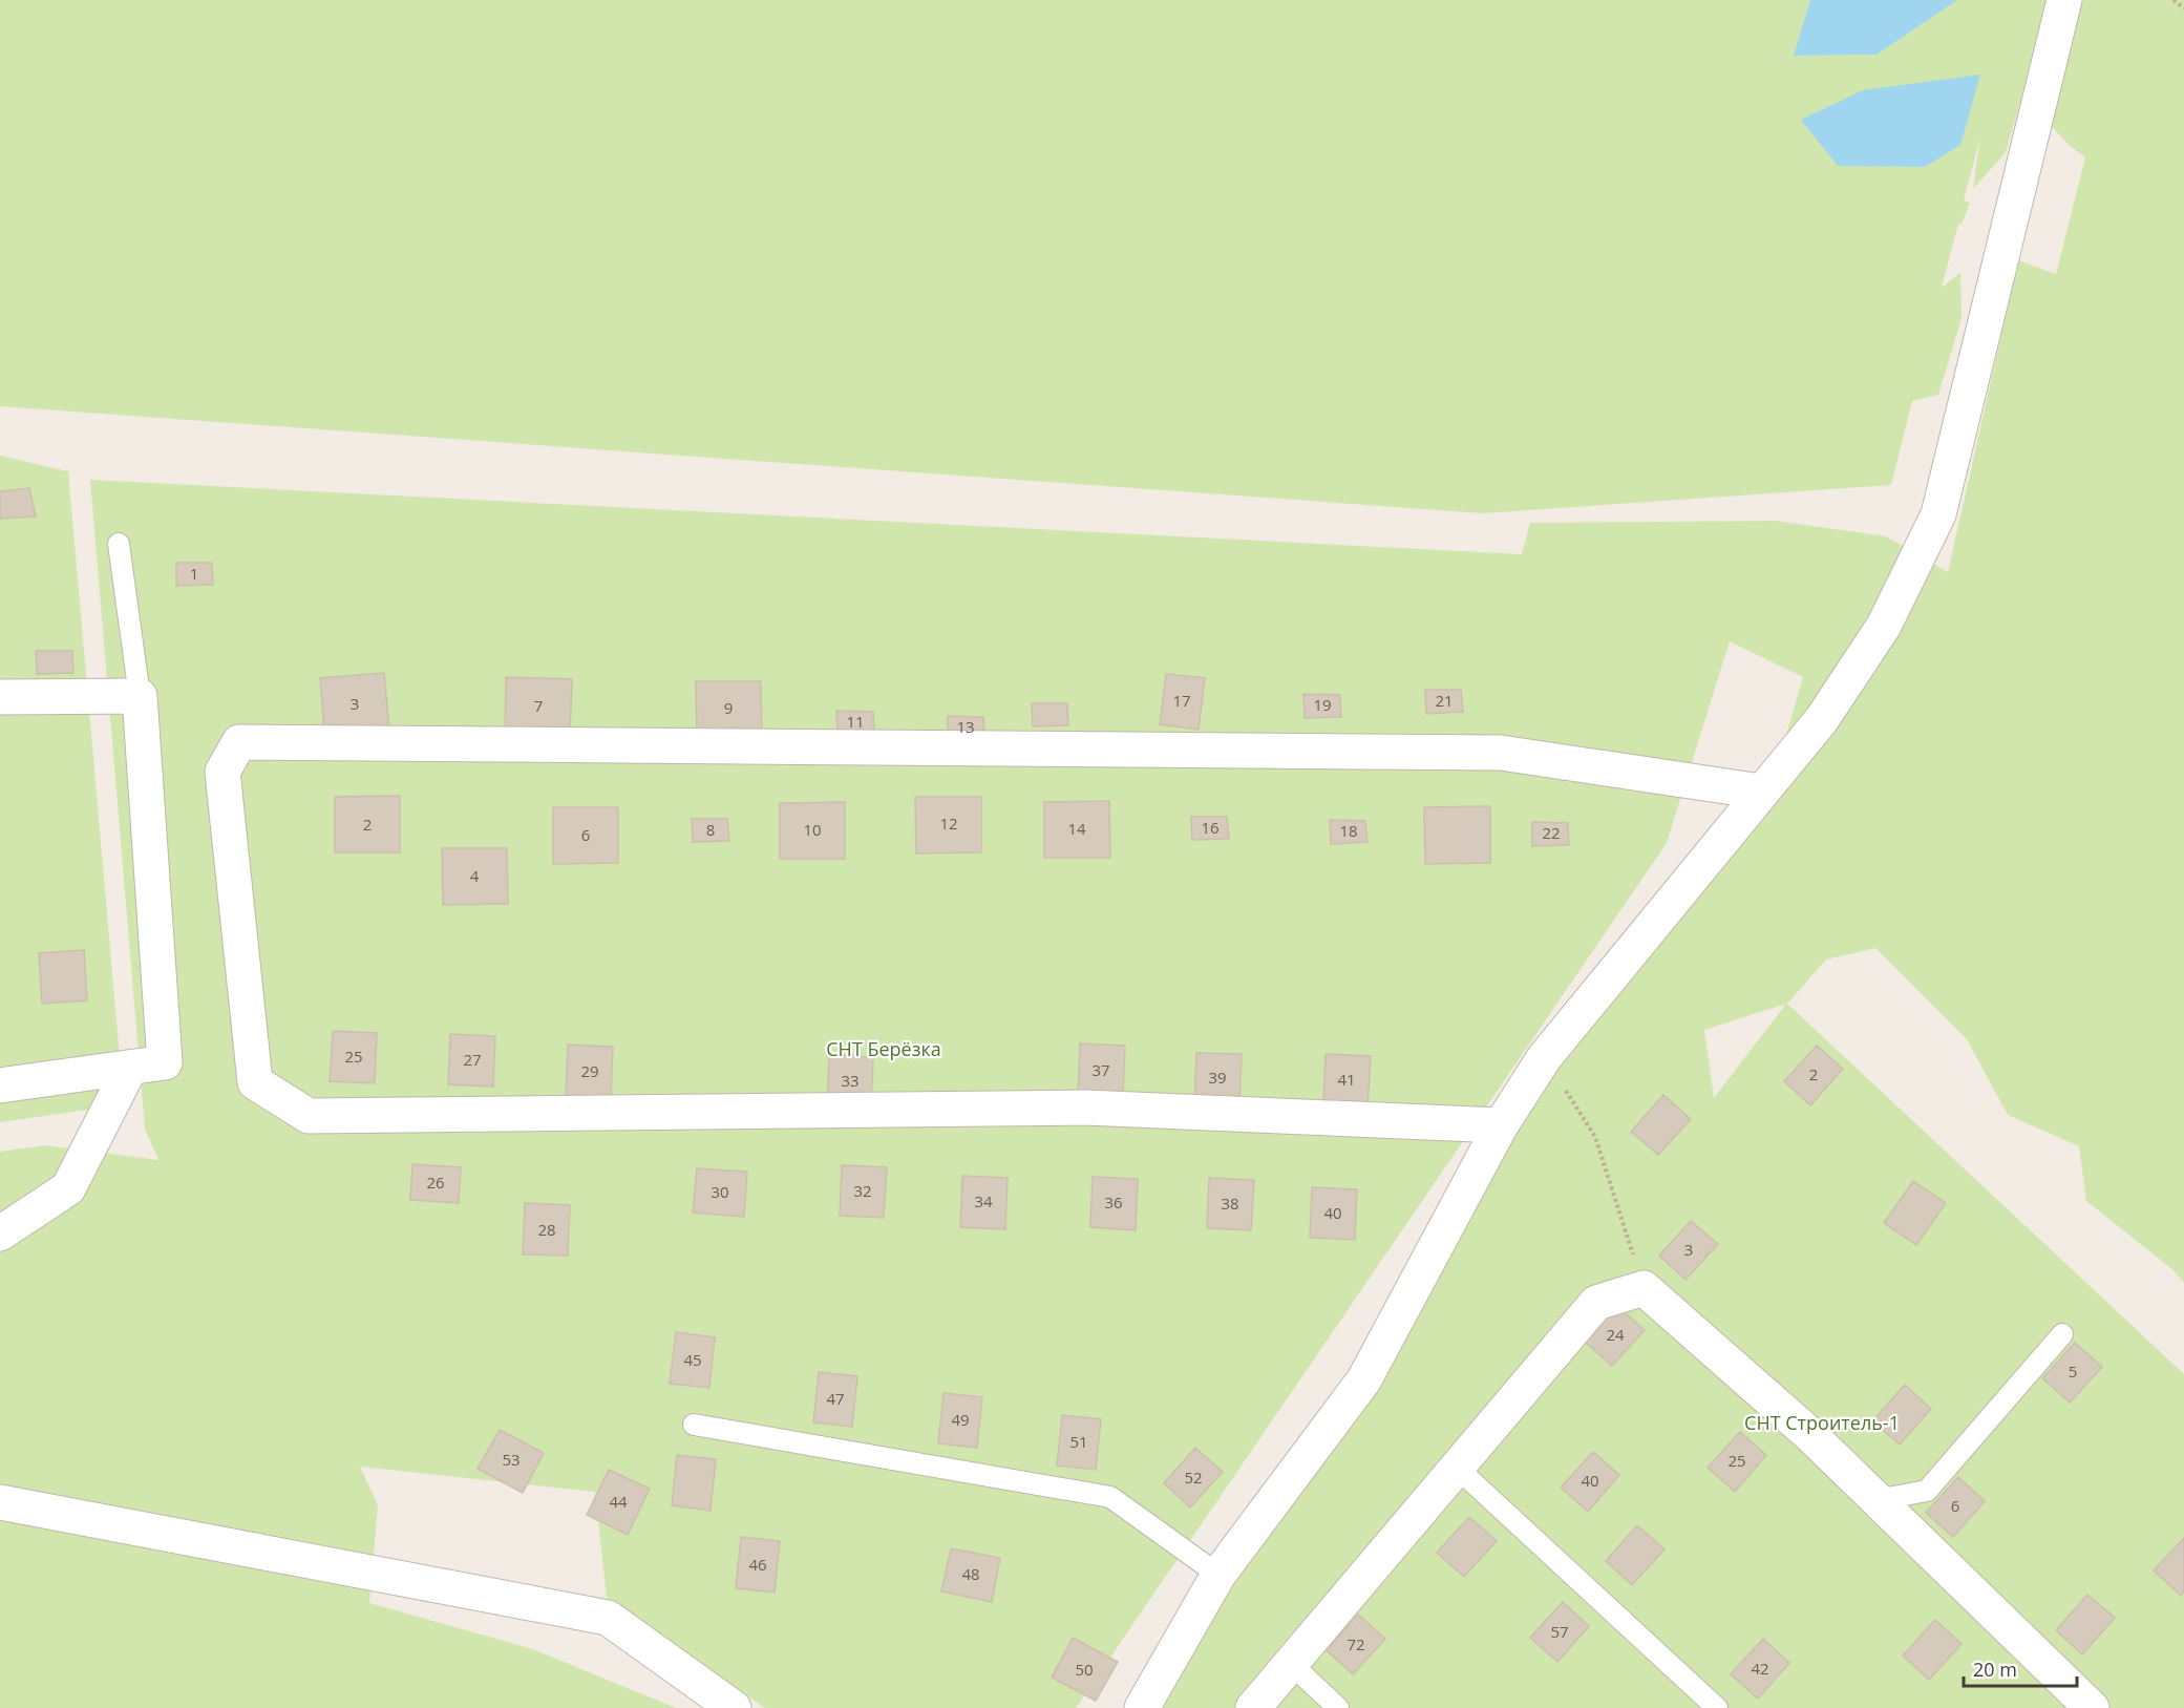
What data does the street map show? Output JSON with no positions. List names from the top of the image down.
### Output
{
  "parks": ["СНТ Берёзка", "СНТ Строитель-1"],
  "house_numbers": [
    "1",
    "17",
    "21",
    "3",
    "19",
    "7",
    "9",
    "11",
    "13",
    "12",
    "2",
    "16",
    "14",
    "8",
    "10",
    "18",
    "22",
    "6",
    "4",
    "25",
    "27",
    "37",
    "29",
    "2",
    "39",
    "41",
    "33",
    "26",
    "32",
    "30",
    "34",
    "36",
    "38",
    "40",
    "28",
    "3",
    "24",
    "45",
    "5",
    "47",
    "49",
    "51",
    "53",
    "25",
    "52",
    "40",
    "44",
    "6",
    "46",
    "48",
    "57",
    "72",
    "42",
    "50"
  ],
  "scale_bar": "20 m"
}
